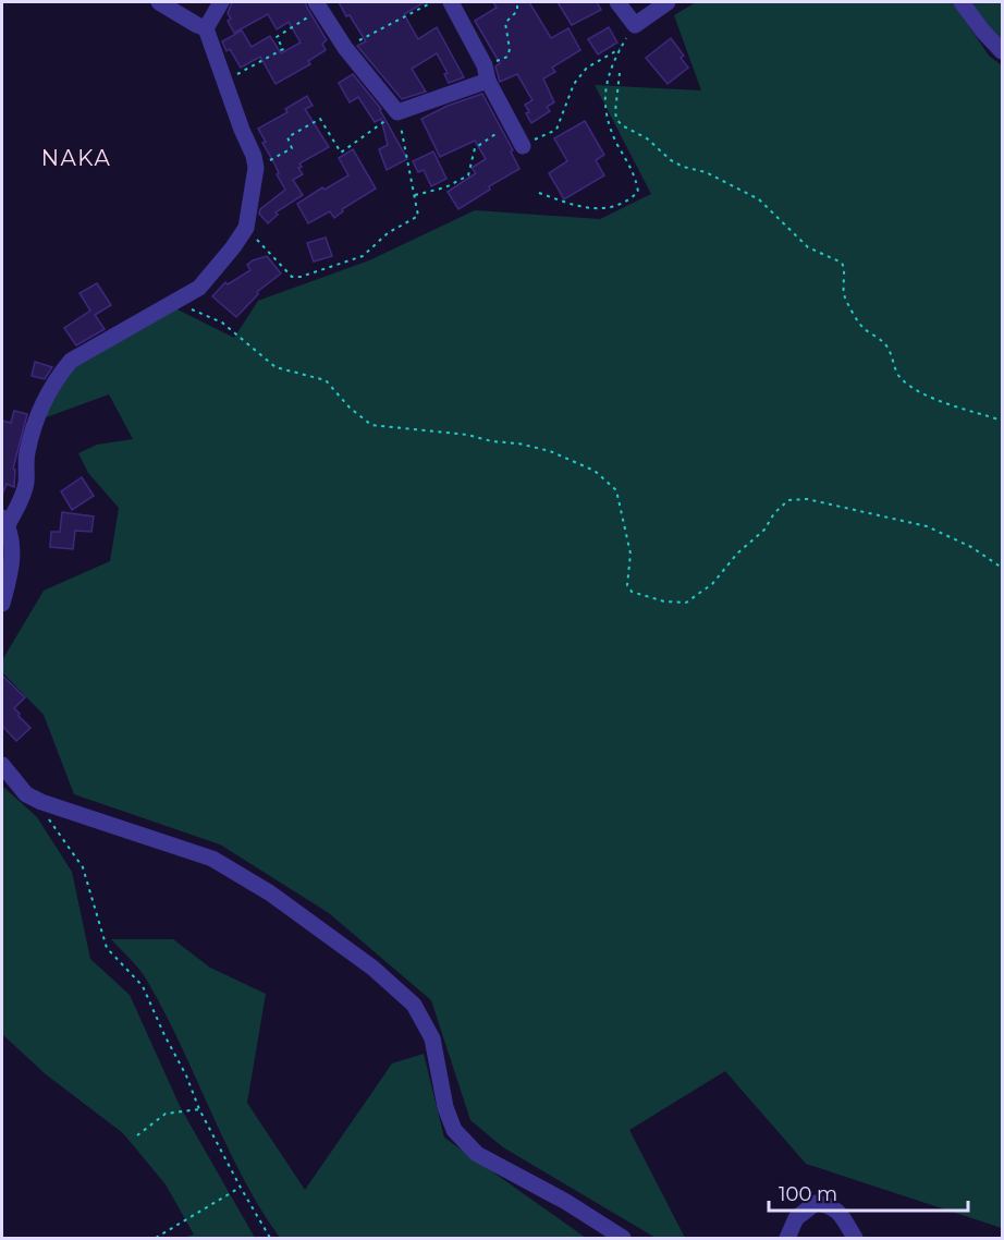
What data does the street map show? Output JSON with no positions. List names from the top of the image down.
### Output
{
  "districts": ["NAKA"],
  "scale_bar": "100 m"
}
